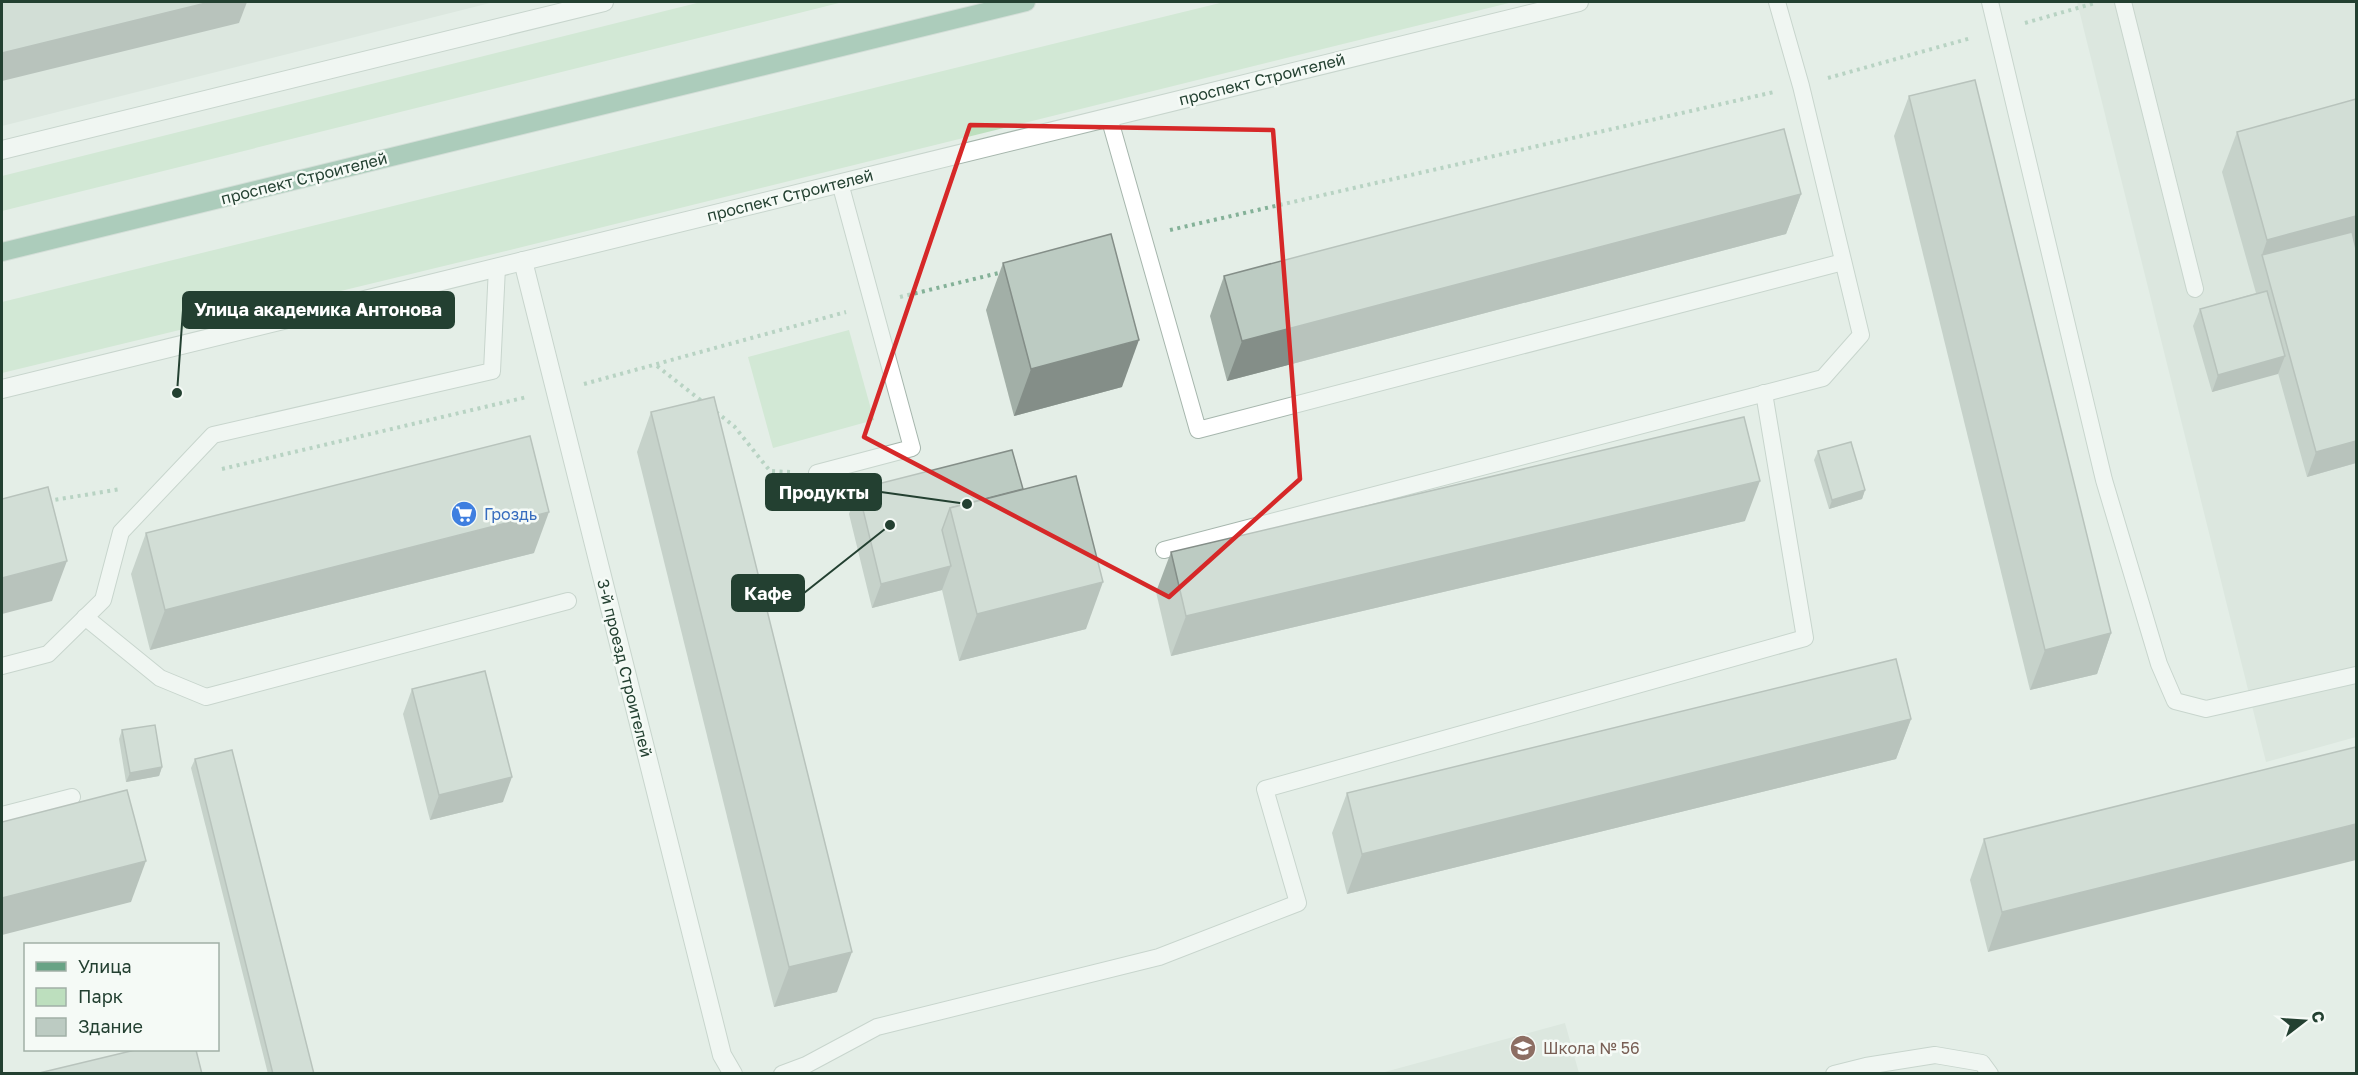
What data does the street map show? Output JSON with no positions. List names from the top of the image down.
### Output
{
  "streets": {
    "main road": ["проспект Строителей"],
    "street": ["3-й проезд Строителей"]
  },
  "crossings": [
    ["проспект Строителей", "3-й проезд Строителей"]
  ],
  "places": {
    "other": ["Улица академика Антонова", "Продукты", "Кафе"],
    "supermarket": ["Гроздь"],
    "school or university": ["Школа № 56"]
  },
  "legend": ["Улица", "Парк", "Здание"],
  "north": "right"
}
